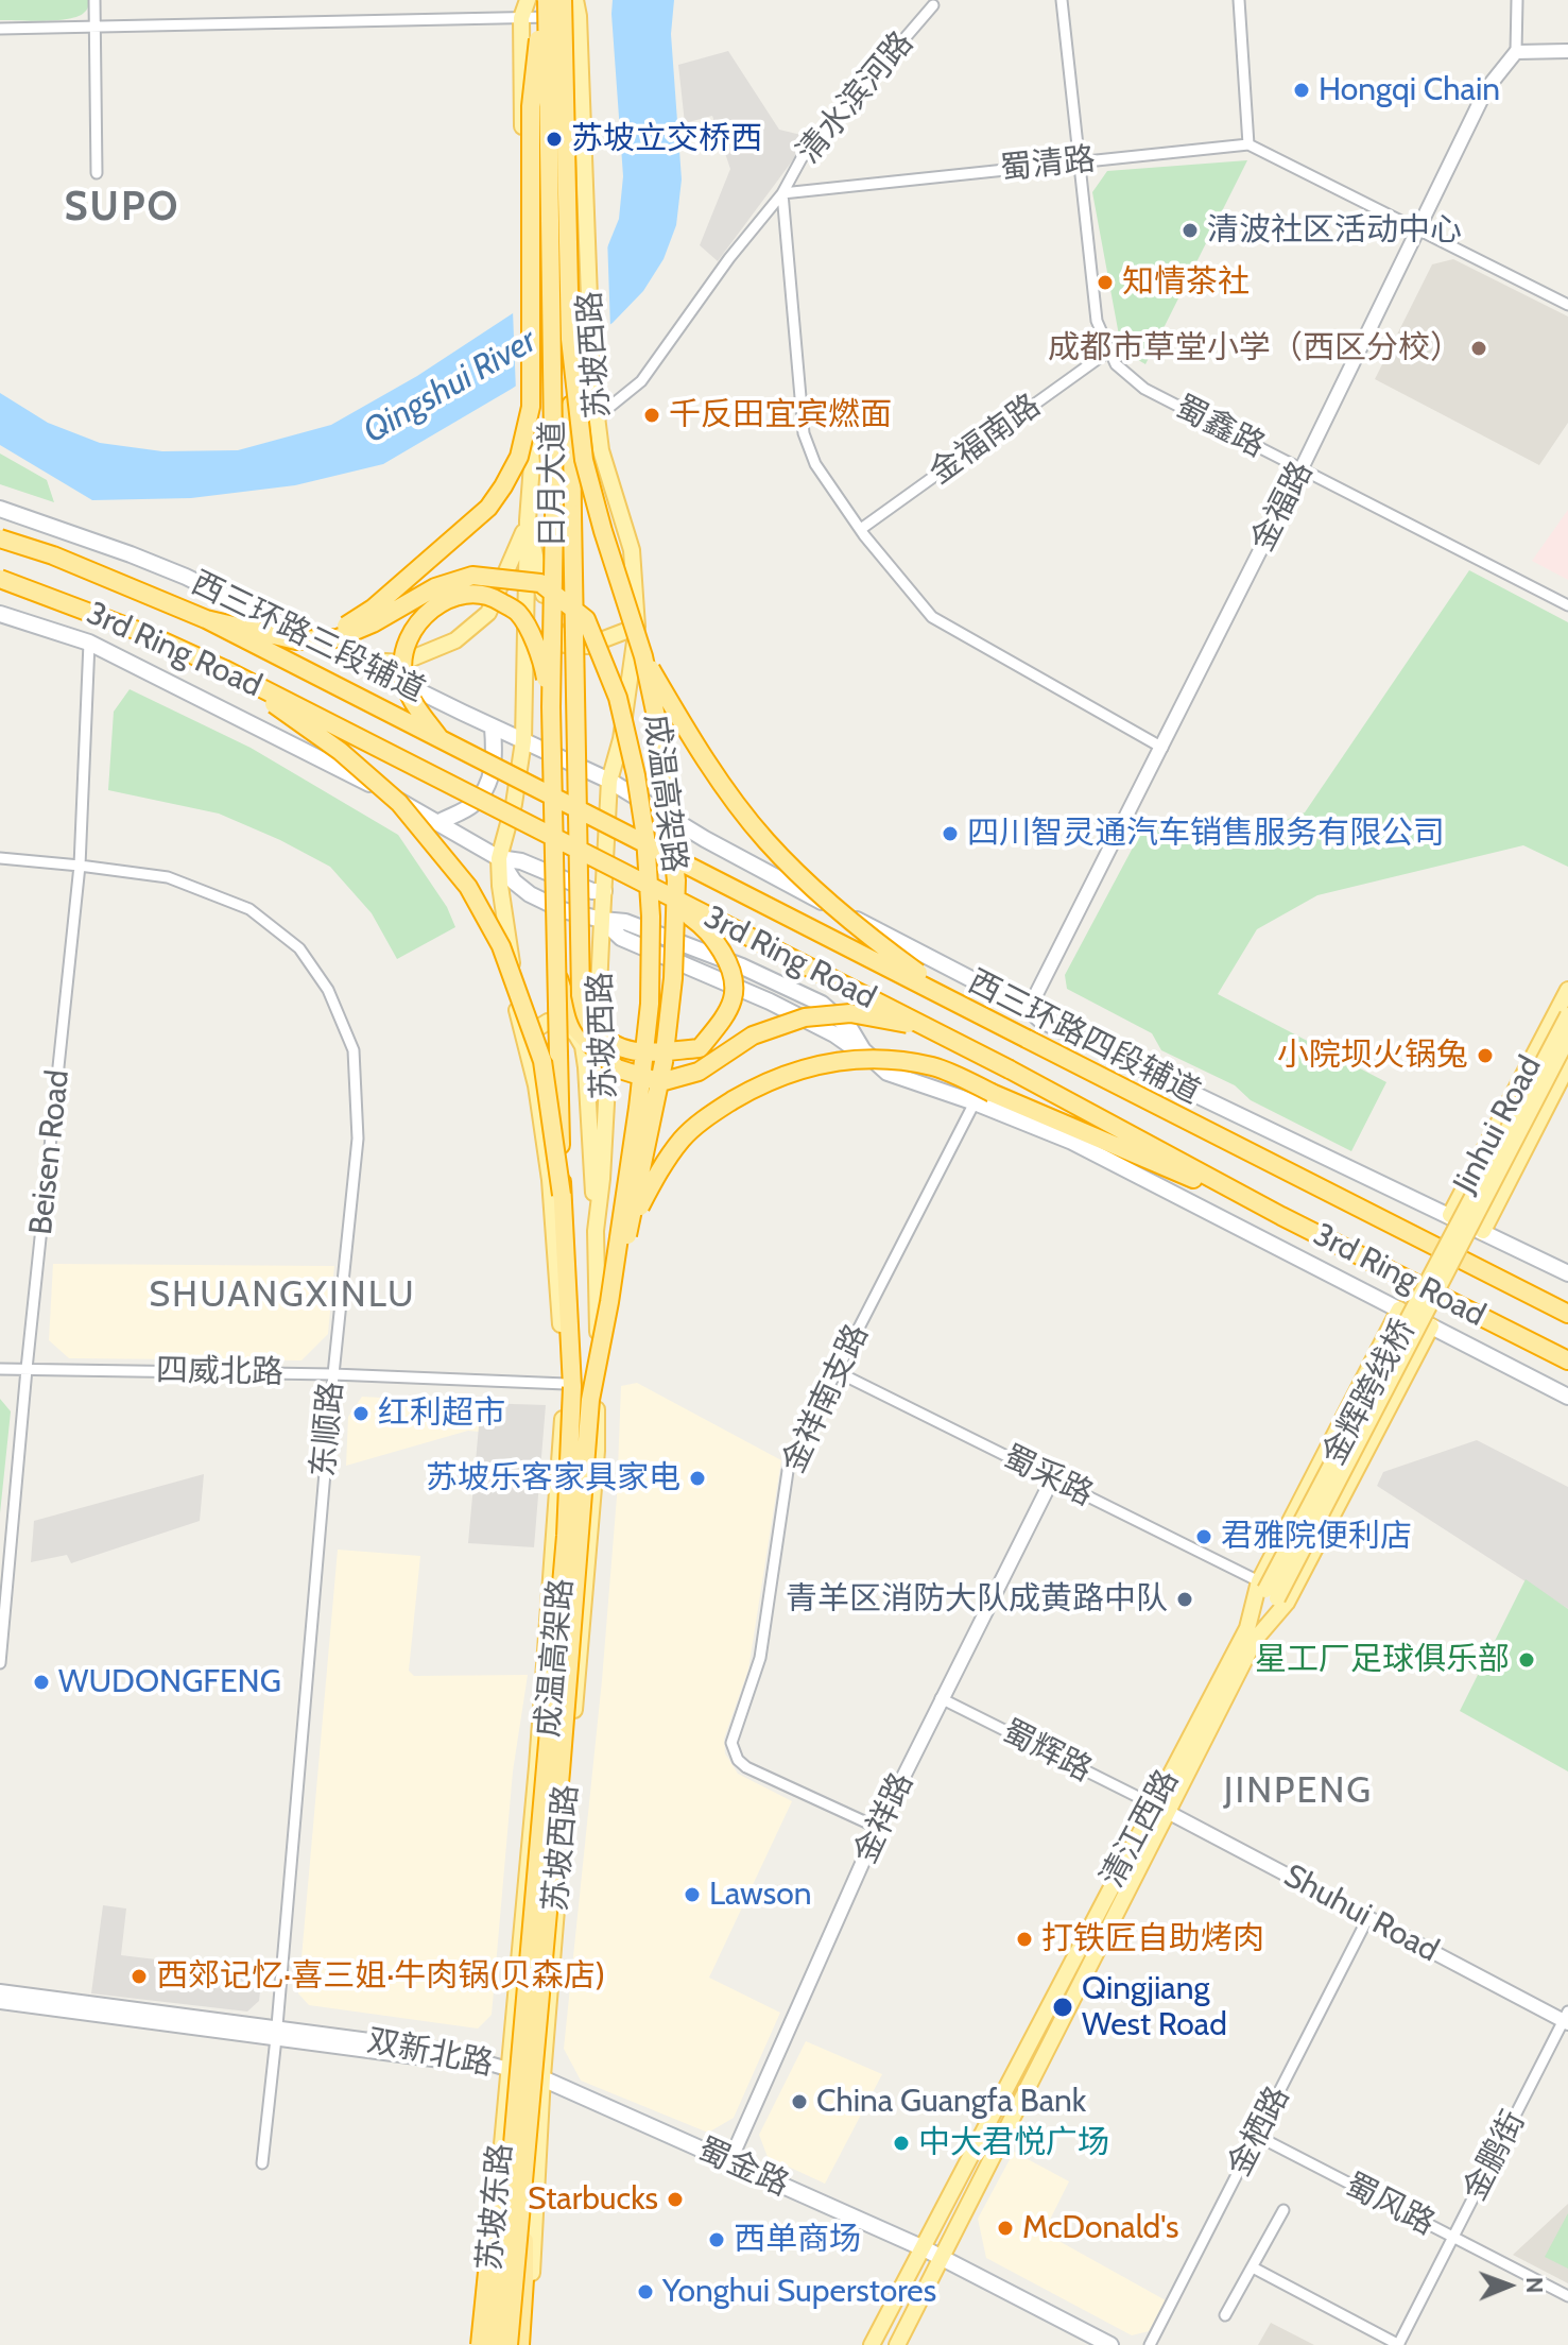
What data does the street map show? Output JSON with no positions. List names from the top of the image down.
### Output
{
  "streets": {
    "highway": ["日月大道", "3rd Ring Road", "成温高架路"],
    "main road": [
      "苏坡西路",
      "西三环路三段辅道",
      "西三环路四段辅道",
      "Jinhui Road",
      "金辉跨线桥",
      "清江西路",
      "蜀金路",
      "苏坡东路"
    ],
    "street": [
      "清水滨河路",
      "蜀清路",
      "蜀鑫路",
      "金福南路",
      "金福路",
      "Beisen Road",
      "四威北路",
      "金祥南支路",
      "东顺路",
      "蜀采路",
      "蜀辉路",
      "金祥路",
      "Shuhui Road",
      "双新北路",
      "金栖路",
      "金鹏街",
      "蜀风路"
    ]
  },
  "crossings": [
    ["清水滨河路", "蜀清路"],
    ["蜀清路", "蜀鑫路"],
    ["苏坡西路", "西三环路三段辅道"],
    ["苏坡西路", "西三环路四段辅道"],
    ["苏坡西路", "四威北路"],
    ["苏坡西路", "双新北路"],
    ["苏坡西路", "蜀金路"],
    ["苏坡西路", "苏坡东路"],
    ["蜀鑫路", "金福南路"],
    ["蜀鑫路", "金福路"],
    ["日月大道", "成温高架路"],
    ["金福路", "西三环路四段辅道"],
    ["西三环路三段辅道", "西三环路四段辅道"],
    ["西三环路四段辅道", "Jinhui Road"],
    ["Beisen Road", "四威北路"],
    ["Beisen Road", "东顺路"],
    ["四威北路", "东顺路"],
    ["金辉跨线桥", "蜀采路"],
    ["金祥南支路", "蜀采路"],
    ["金祥南支路", "金祥路"],
    ["东顺路", "双新北路"],
    ["蜀采路", "金祥路"],
    ["蜀辉路", "金祥路"],
    ["蜀辉路", "清江西路"],
    ["蜀辉路", "Shuhui Road"],
    ["金祥路", "蜀金路"],
    ["清江西路", "Shuhui Road"],
    ["清江西路", "蜀金路"],
    ["Shuhui Road", "金栖路"],
    ["Shuhui Road", "金鹏街"],
    ["双新北路", "蜀金路"],
    ["双新北路", "苏坡东路"],
    ["金栖路", "蜀风路"],
    ["金鹏街", "蜀风路"],
    ["蜀金路", "苏坡东路"]
  ],
  "districts": ["SUPO", "SHUANGXINLU", "JINPENG"],
  "water": ["Qingshui River"],
  "places": [
    "Hongqi Chain",
    "苏坡立交桥西",
    "清波社区活动中心",
    "知情茶社",
    "成都市草堂小学（西区分校）",
    "千反田宜宾燃面",
    "四川智灵通汽车销售服务有限公司",
    "小院坝火锅兔",
    "红利超市",
    "苏坡乐客家具家电",
    "君雅院便利店",
    "青羊区消防大队成黄路中队",
    "星工厂足球俱乐部",
    "WUDONGFENG",
    "Lawson",
    "打铁匠自助烤肉",
    "西郊记忆·喜三姐·牛肉锅(贝森店)",
    "Qingjiang West Road",
    "China Guangfa Bank",
    "中大君悦广场",
    "Starbucks",
    "McDonald's",
    "西单商场",
    "Yonghui Superstores"
  ],
  "north": "right"
}
